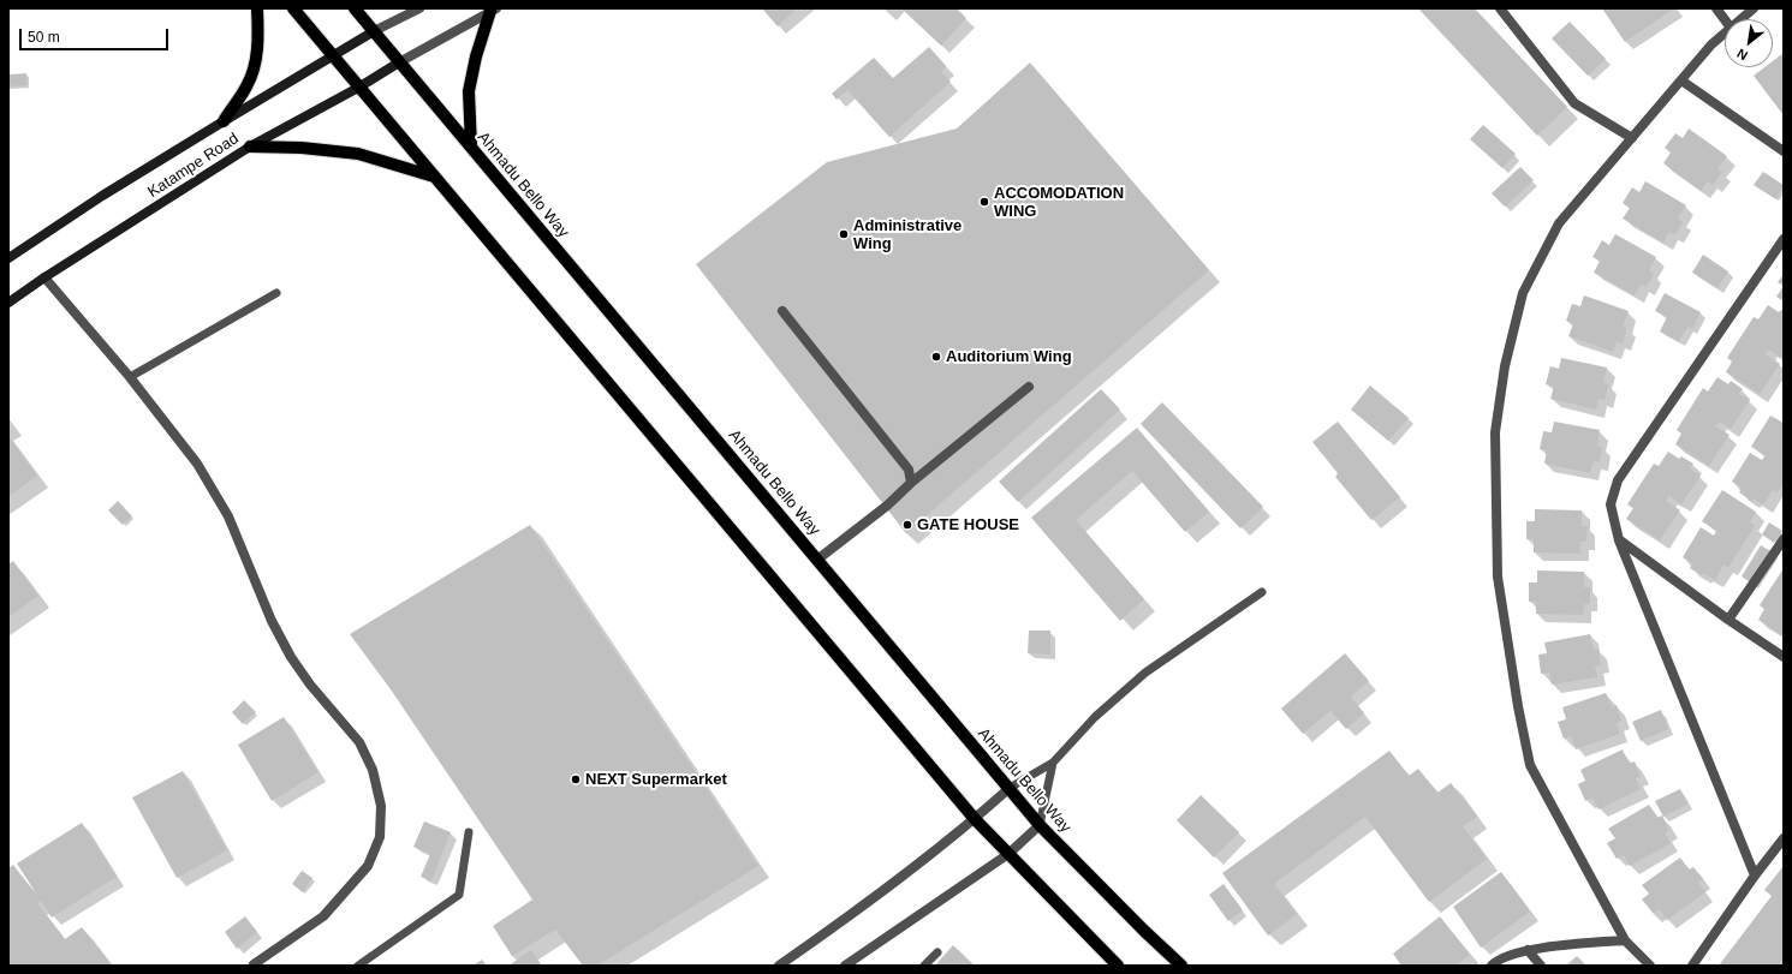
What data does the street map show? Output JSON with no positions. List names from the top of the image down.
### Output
{
  "streets": {
    "main road": ["Katampe Road", "Ahmadu Bello Way"]
  },
  "crossings": [
    ["Katampe Road", "Ahmadu Bello Way"]
  ],
  "places": [
    "ACCOMODATION WING",
    "Administrative Wing",
    "Auditorium Wing",
    "GATE HOUSE",
    "NEXT Supermarket"
  ],
  "scale_bar": "50 m",
  "north": "bottom left"
}
